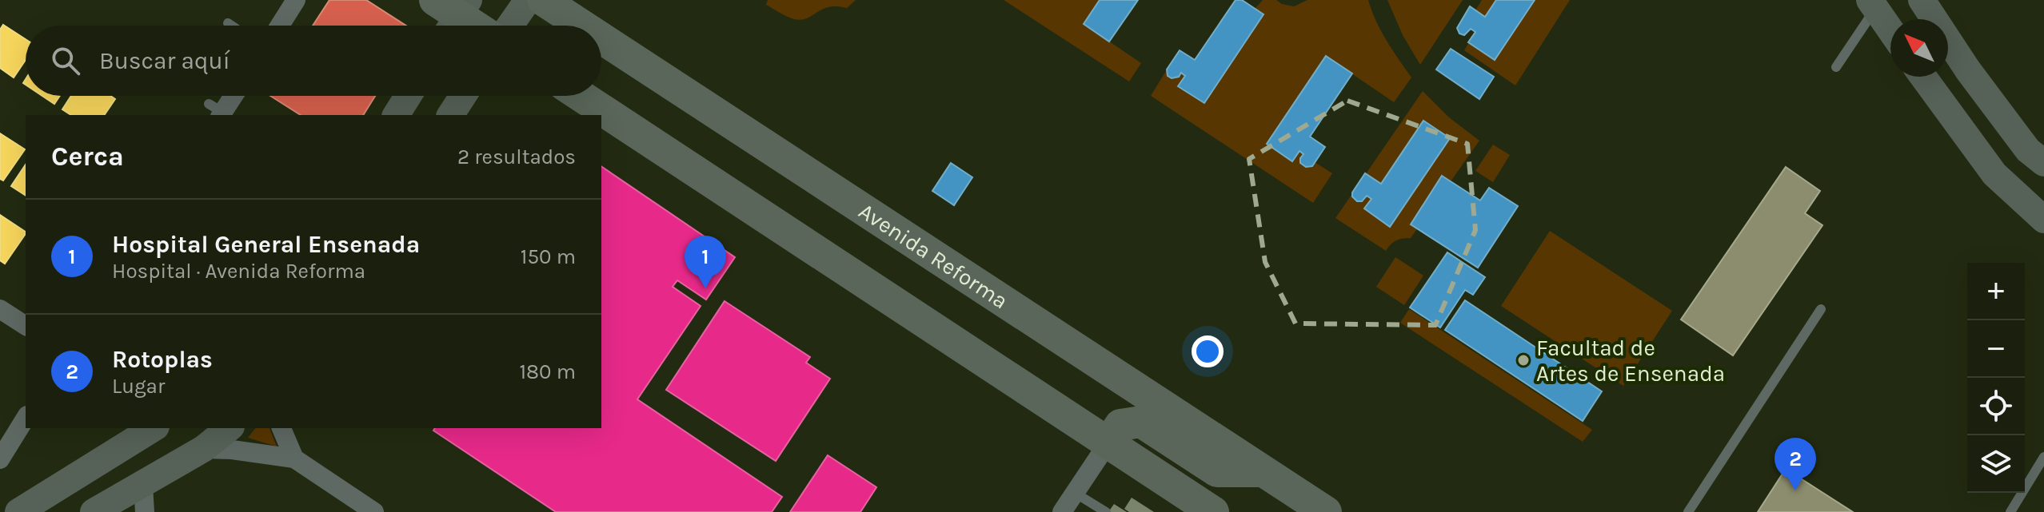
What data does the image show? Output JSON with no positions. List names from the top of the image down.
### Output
{
  "streets": {
    "highway": ["Avenida Reforma"]
  },
  "places": ["Facultad de Artes de Ensenada"],
  "north": "top left",
  "page": {
    "search": "Buscar aquí",
    "heading": ["Cerca", "2 resultados"],
    "list": [
      {
        "mark": "1",
        "name": "Hospital General Ensenada",
        "note": "Hospital · Avenida Reforma",
        "value": "150 m"
      },
      {
        "mark": "2",
        "name": "Rotoplas",
        "note": "Lugar",
        "value": "180 m"
      }
    ],
    "pins": ["1", "2"],
    "map_buttons": ["+", "−"]
  }
}
